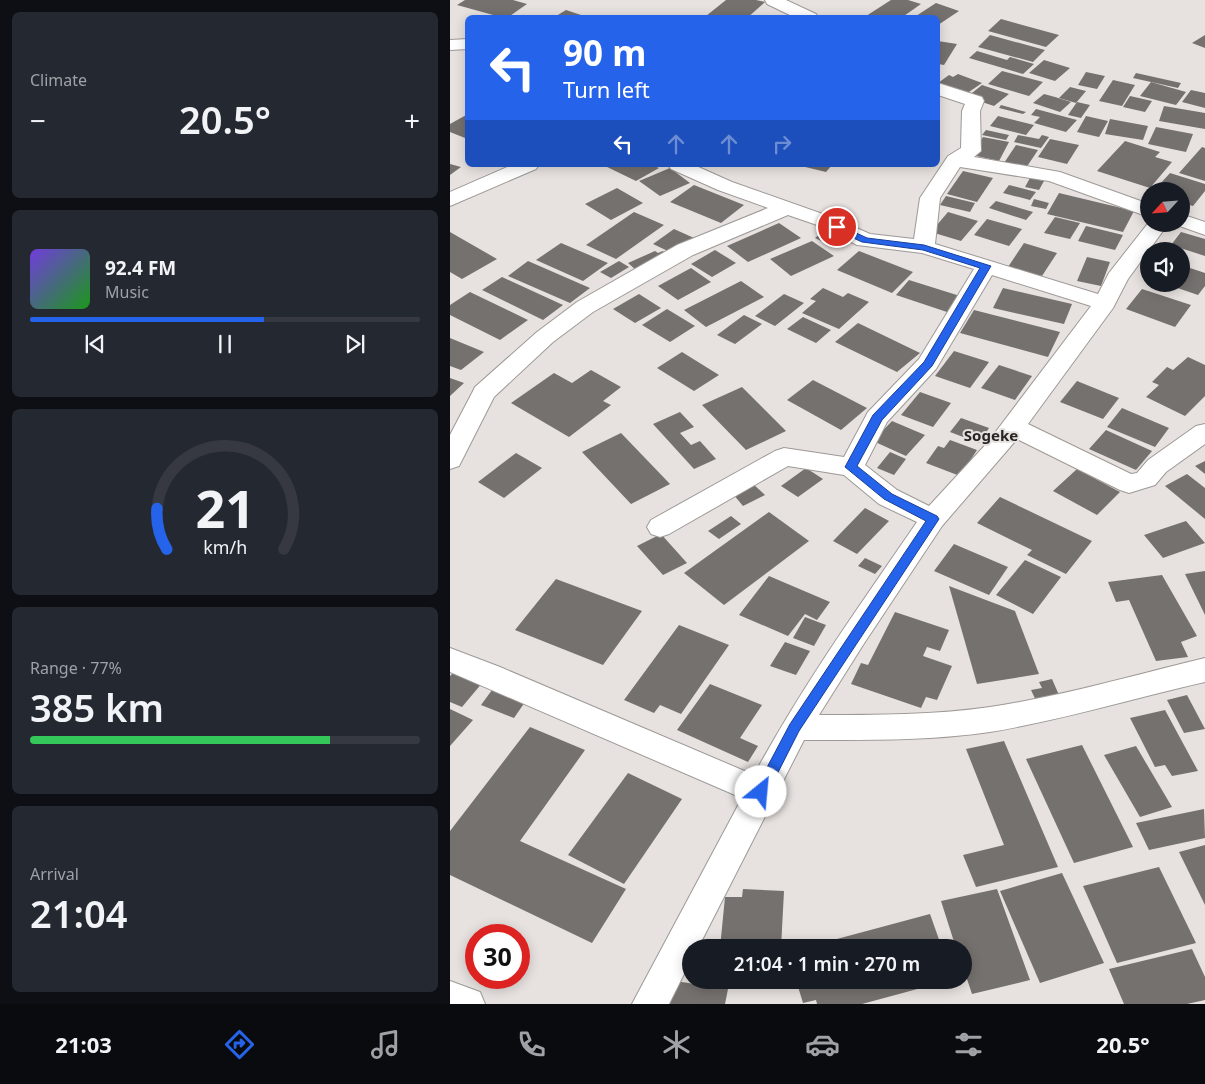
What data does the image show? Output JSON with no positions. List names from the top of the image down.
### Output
{
  "districts": ["Sogeke"],
  "north": "bottom left",
  "page": {
    "tile": [
      "Climate",
      ["Range · 77%", "385 km"],
      ["Arrival", "21:04"]
    ],
    "turn": ["90 m", "Turn left"],
    "heat": ["−", "20.5°", "+"],
    "song": ["92.4 FM", "Music"],
    "limit": "30",
    "trip": "21:04 · 1 min · 270 m",
    "tabs": ["21:03", "20.5°"],
    "gauge": ["21", "km/h"]
  }
}
